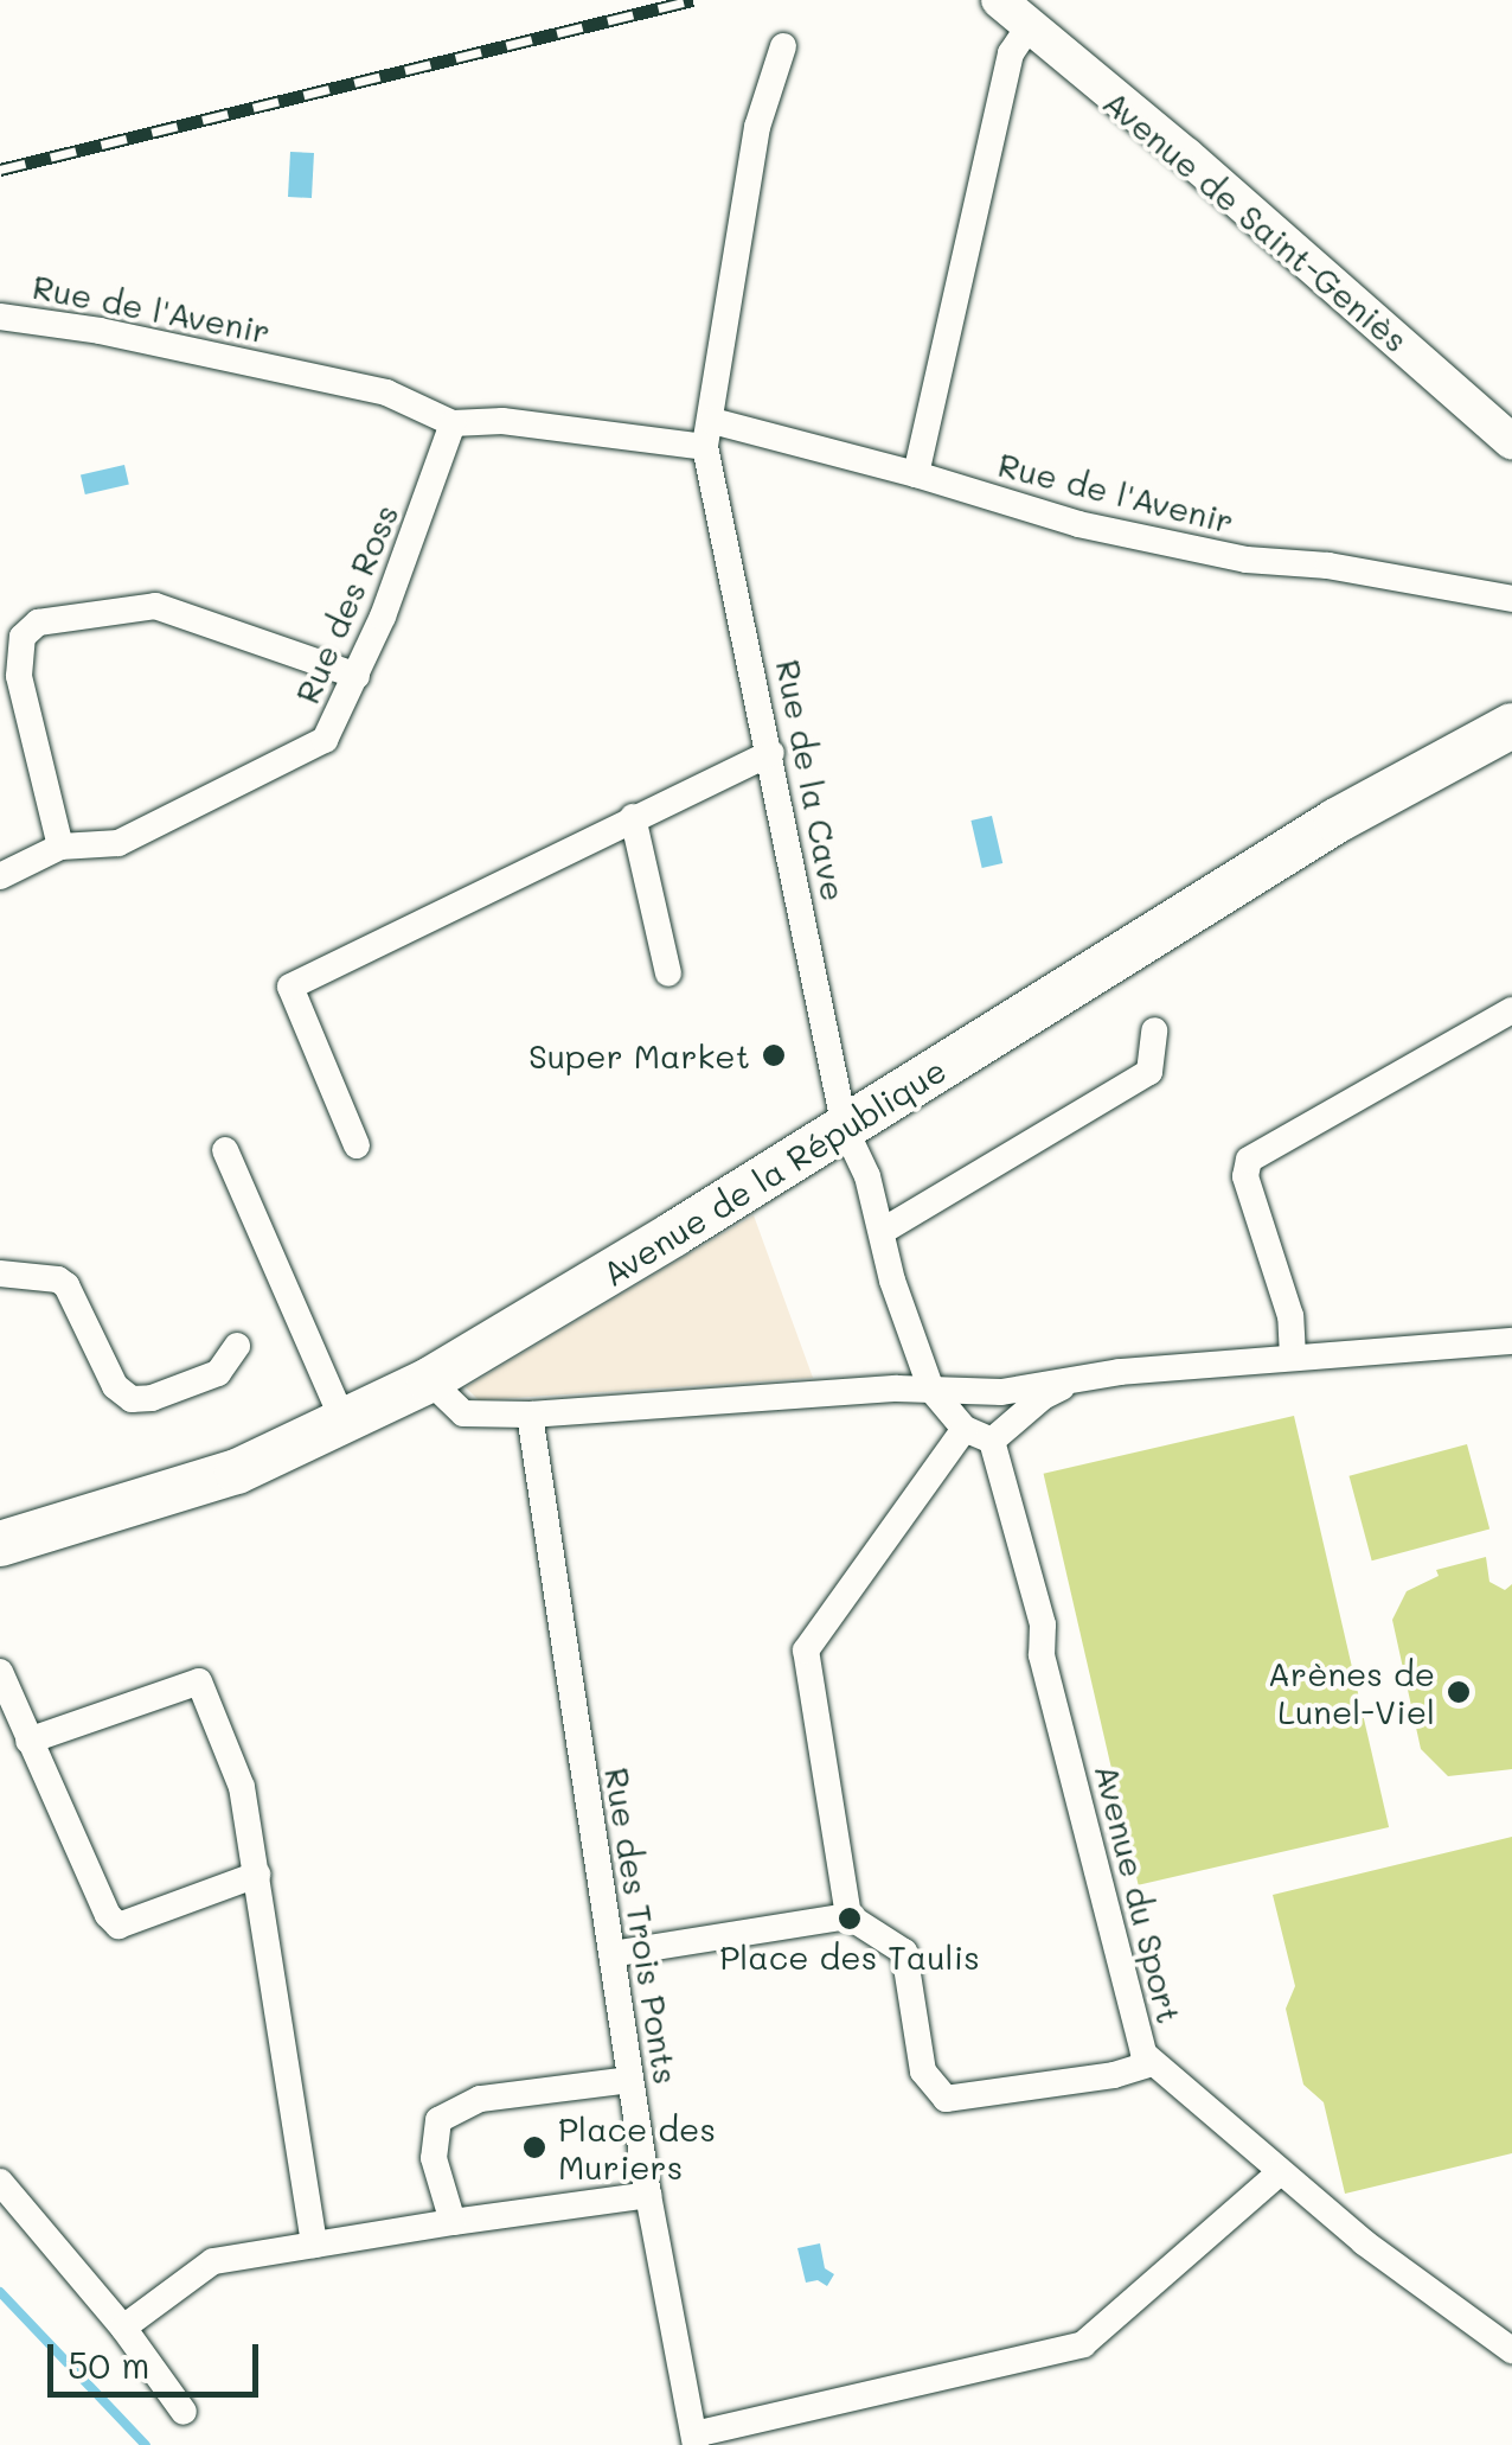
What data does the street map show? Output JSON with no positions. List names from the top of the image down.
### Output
{
  "streets": {
    "main road": ["Avenue de la République"],
    "street": [
      "Avenue de Saint-Geniès",
      "Rue de l'Avenir",
      "Rue des Ross",
      "Rue de la Cave",
      "Avenue du Sport",
      "Rue des Trois Ponts"
    ]
  },
  "crossings": [
    ["Rue de l'Avenir", "Rue des Ross"],
    ["Rue de l'Avenir", "Rue de la Cave"],
    ["Rue de la Cave", "Avenue de la République"]
  ],
  "places": [
    "Super Market",
    "Arènes de Lunel-Viel",
    "Place des Taulis",
    "Place des Muriers"
  ],
  "scale_bar": "50 m"
}
